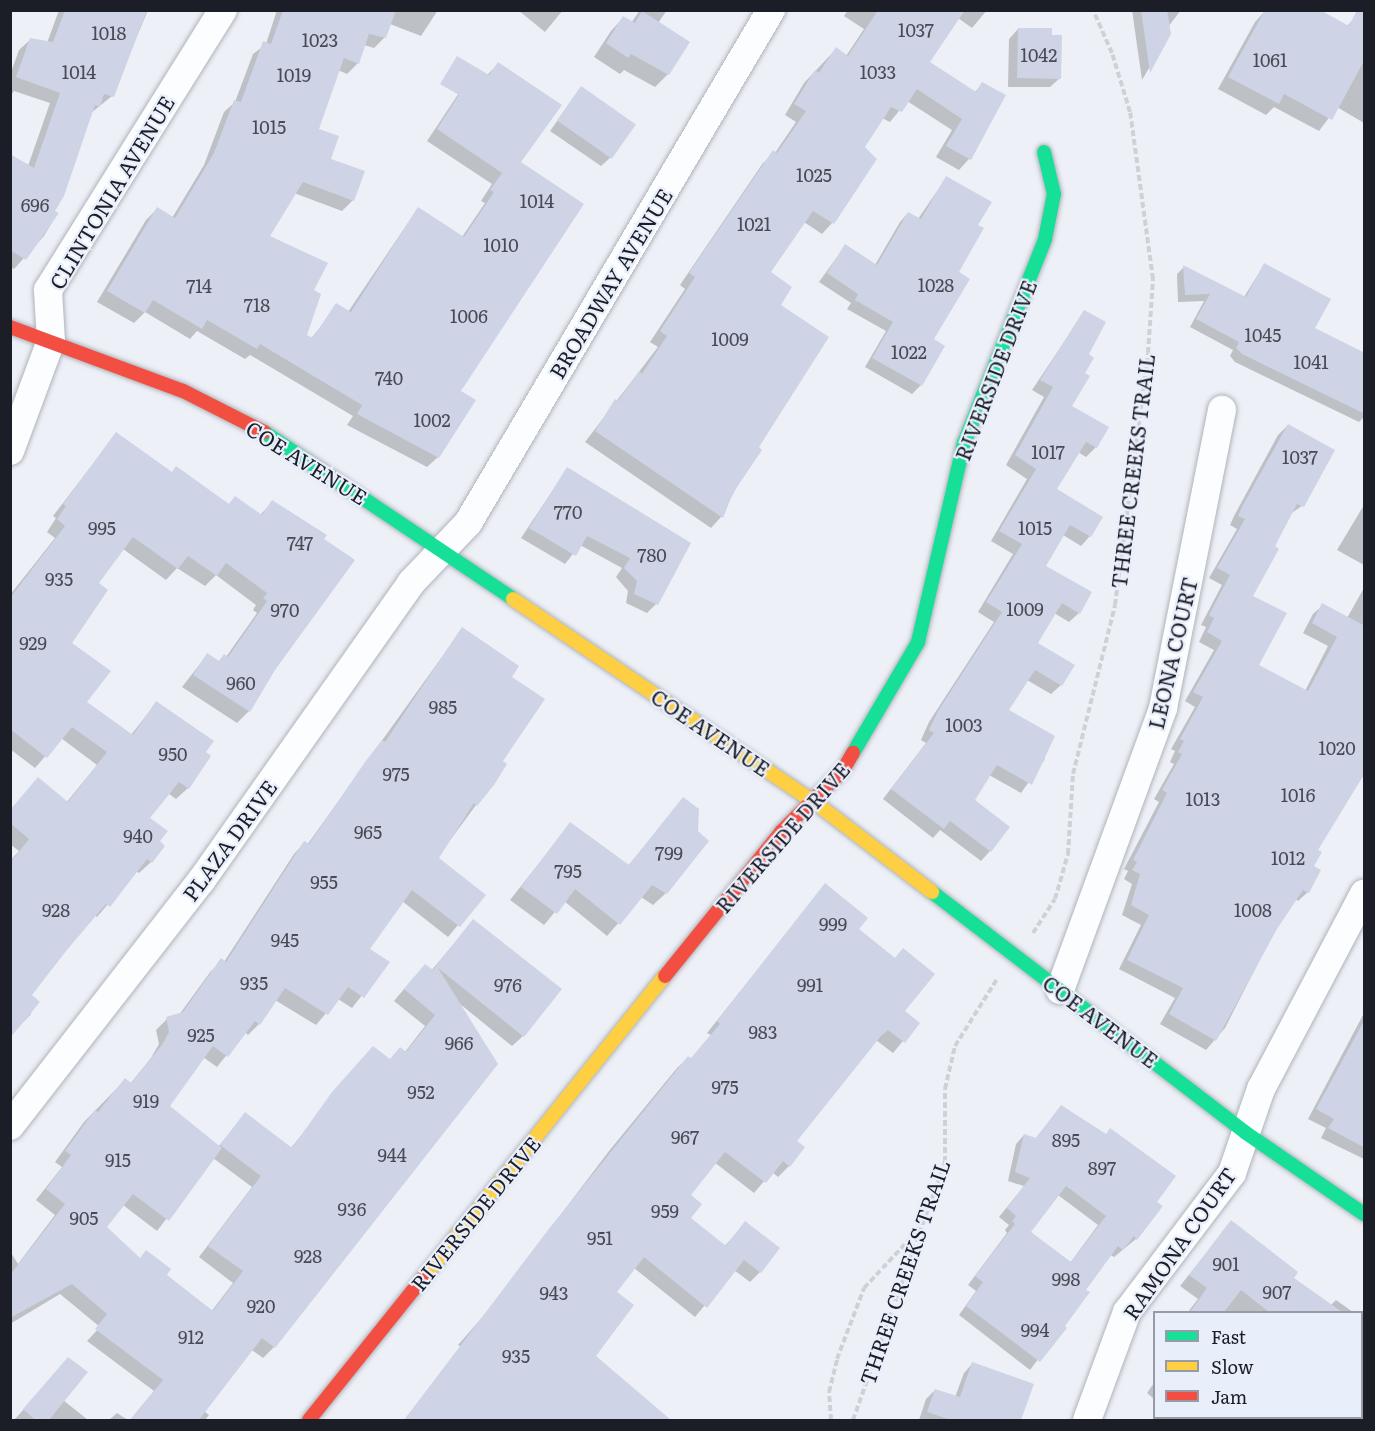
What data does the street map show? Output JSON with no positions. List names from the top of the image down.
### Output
{
  "streets": {
    "street": [
      "CLINTONIA AVENUE",
      "BROADWAY AVENUE",
      "RIVERSIDE DRIVE",
      "COE AVENUE",
      "LEONA COURT",
      "PLAZA DRIVE",
      "RAMONA COURT"
    ],
    "path": ["THREE CREEKS TRAIL"]
  },
  "crossings": [
    ["CLINTONIA AVENUE", "COE AVENUE"],
    ["BROADWAY AVENUE", "COE AVENUE"],
    ["BROADWAY AVENUE", "PLAZA DRIVE"],
    ["RIVERSIDE DRIVE", "COE AVENUE"],
    ["COE AVENUE", "LEONA COURT"],
    ["COE AVENUE", "PLAZA DRIVE"],
    ["COE AVENUE", "RAMONA COURT"]
  ],
  "house_numbers": [
    "1037",
    "1018",
    "1023",
    "1042",
    "1061",
    "1014",
    "1033",
    "1019",
    "1015",
    "1025",
    "1014",
    "696",
    "1021",
    "1010",
    "1028",
    "714",
    "718",
    "1006",
    "1045",
    "1009",
    "1022",
    "1041",
    "740",
    "1002",
    "1017",
    "1037",
    "770",
    "995",
    "1015",
    "747",
    "780",
    "935",
    "1009",
    "970",
    "929",
    "960",
    "985",
    "1003",
    "1020",
    "950",
    "975",
    "1016",
    "1013",
    "965",
    "940",
    "799",
    "1012",
    "795",
    "955",
    "928",
    "1008",
    "999",
    "945",
    "935",
    "976",
    "991",
    "983",
    "925",
    "966",
    "975",
    "952",
    "919",
    "967",
    "895",
    "944",
    "915",
    "897",
    "936",
    "959",
    "905",
    "951",
    "928",
    "901",
    "998",
    "907",
    "943",
    "920",
    "994",
    "912",
    "935"
  ],
  "legend": ["Fast", "Slow", "Jam"]
}
